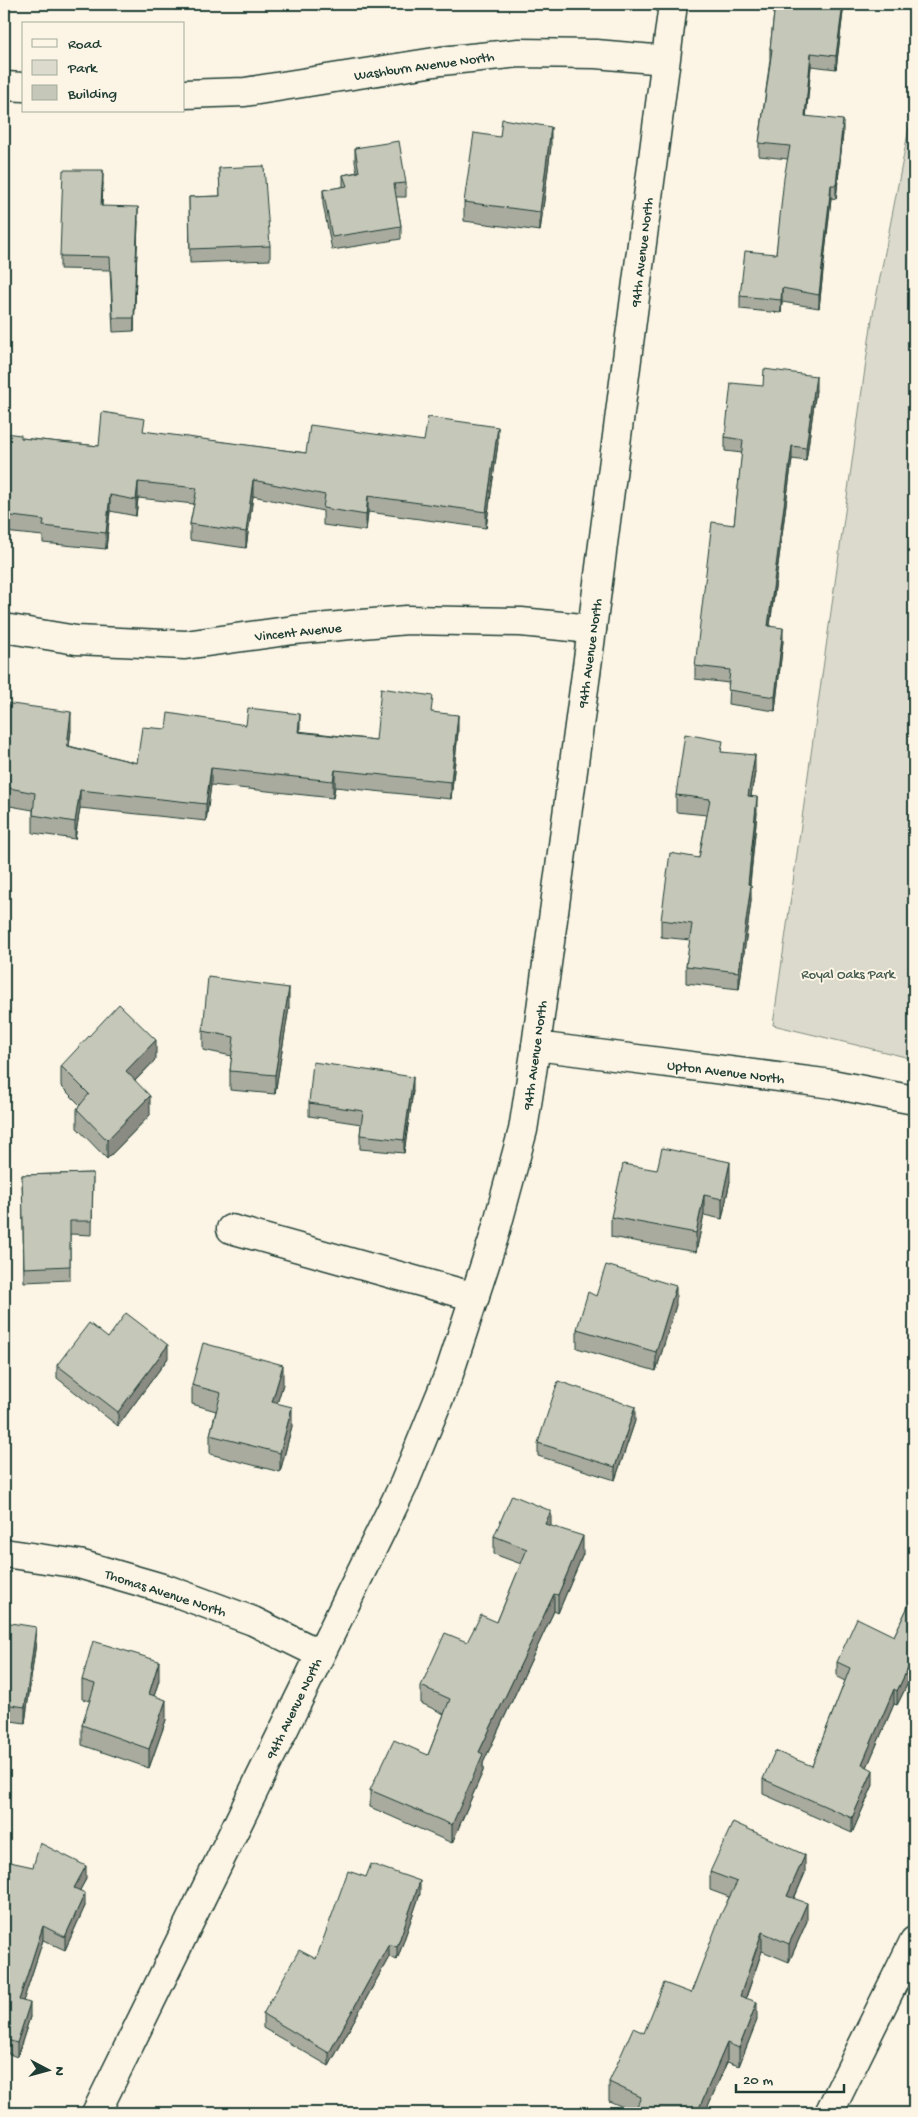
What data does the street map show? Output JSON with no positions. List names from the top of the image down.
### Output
{
  "streets": {
    "street": [
      "Washburn Avenue North",
      "94th Avenue North",
      "Vincent Avenue",
      "Upton Avenue North",
      "Thomas Avenue North"
    ]
  },
  "crossings": [
    ["Washburn Avenue North", "94th Avenue North"],
    ["94th Avenue North", "Vincent Avenue"],
    ["94th Avenue North", "Upton Avenue North"],
    ["94th Avenue North", "Thomas Avenue North"]
  ],
  "parks": ["Royal Oaks Park"],
  "legend": ["Road", "Park", "Building"],
  "scale_bar": "20 m",
  "north": "right"
}
